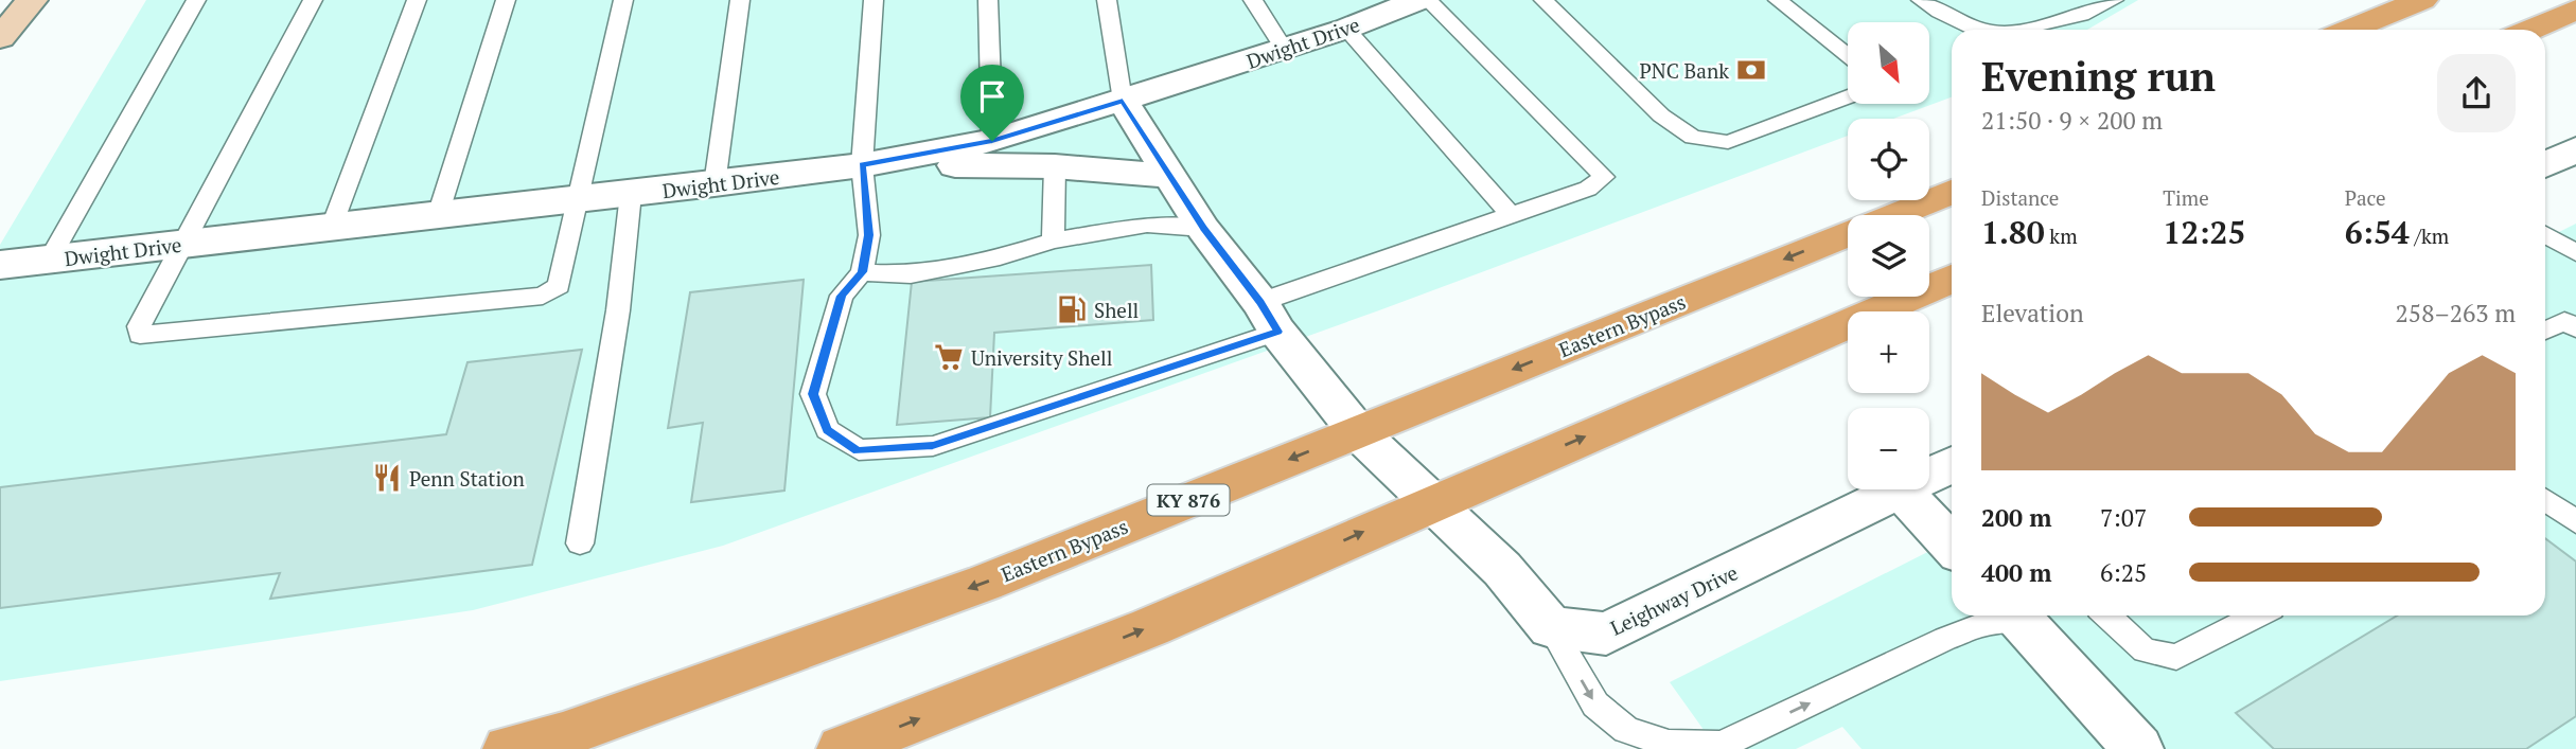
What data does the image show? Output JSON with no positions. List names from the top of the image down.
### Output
{
  "streets": {
    "main road": ["Eastern Bypass", "KY 876"],
    "street": ["Dwight Drive", "Leighway Drive"]
  },
  "places": {
    "bank": ["PNC Bank"],
    "fuel station": ["Shell"],
    "supermarket": ["University Shell"],
    "restaurant": ["Penn Station"]
  },
  "north": "bottom right",
  "page": {
    "map_buttons": ["+", "−"],
    "heading": ["Evening run", "21:50 · 9 × 200 m"],
    "stats": [
      ["Distance", "1.80 km"],
      ["Time", "12:25"],
      ["Pace", "6:54 /km"]
    ],
    "chart": ["Elevation", "258–263 m"],
    "list": [
      {
        "name": "200 m",
        "note": "7:07"
      },
      {
        "name": "400 m",
        "note": "6:25"
      }
    ]
  }
}
